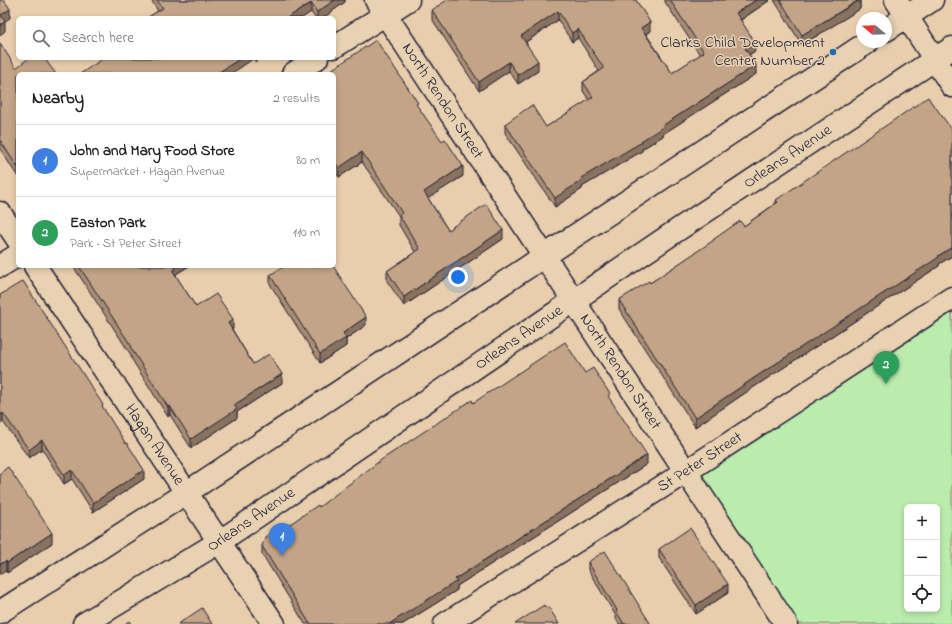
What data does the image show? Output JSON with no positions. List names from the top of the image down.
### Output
{
  "streets": {
    "street": [
      "North Rendon Street",
      "Orleans Avenue",
      "Hagan Avenue",
      "St Peter Street"
    ]
  },
  "crossings": [
    ["North Rendon Street", "Orleans Avenue"],
    ["North Rendon Street", "St Peter Street"],
    ["Orleans Avenue", "Hagan Avenue"]
  ],
  "places": ["Clarks Child Development Center Number 2"],
  "north": "left",
  "page": {
    "search": "Search here",
    "heading": ["Nearby", "2 results"],
    "list": [
      {
        "mark": "1",
        "name": "John and Mary Food Store",
        "note": "Supermarket · Hagan Avenue",
        "value": "80 m"
      },
      {
        "mark": "2",
        "name": "Easton Park",
        "note": "Park · St Peter Street",
        "value": "110 m"
      }
    ],
    "pins": ["2", "1"],
    "map_buttons": ["+", "−"]
  }
}
